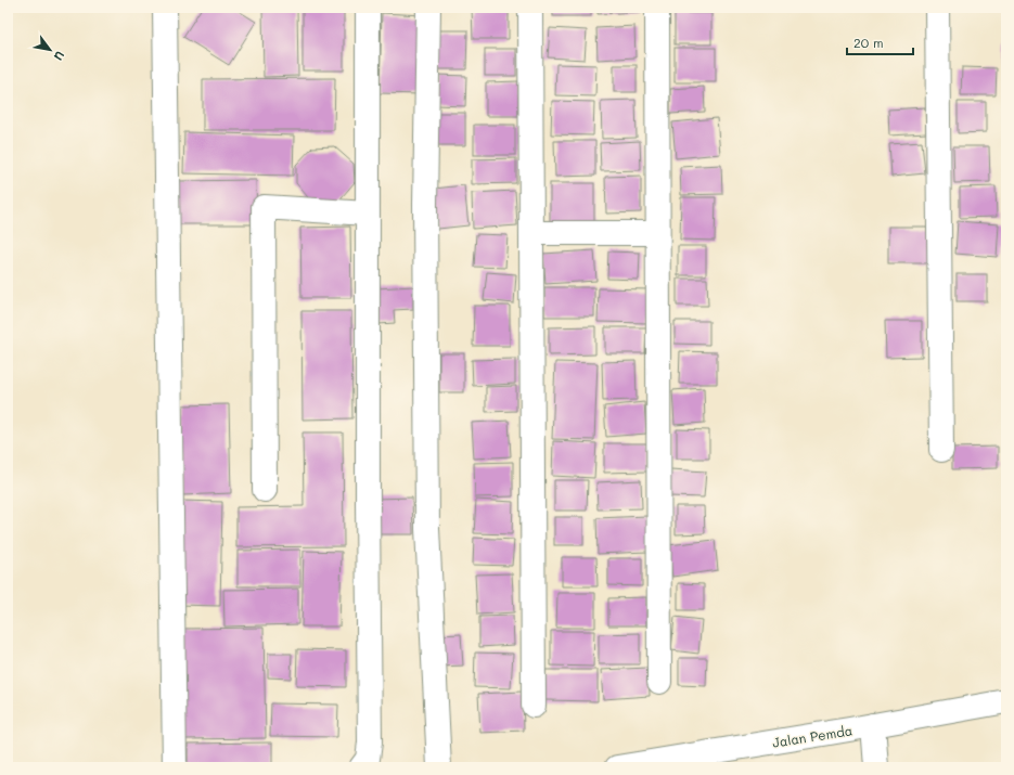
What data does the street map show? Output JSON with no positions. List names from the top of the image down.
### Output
{
  "streets": {
    "street": ["Jalan Pemda"]
  },
  "scale_bar": "20 m",
  "north": "bottom right"
}
